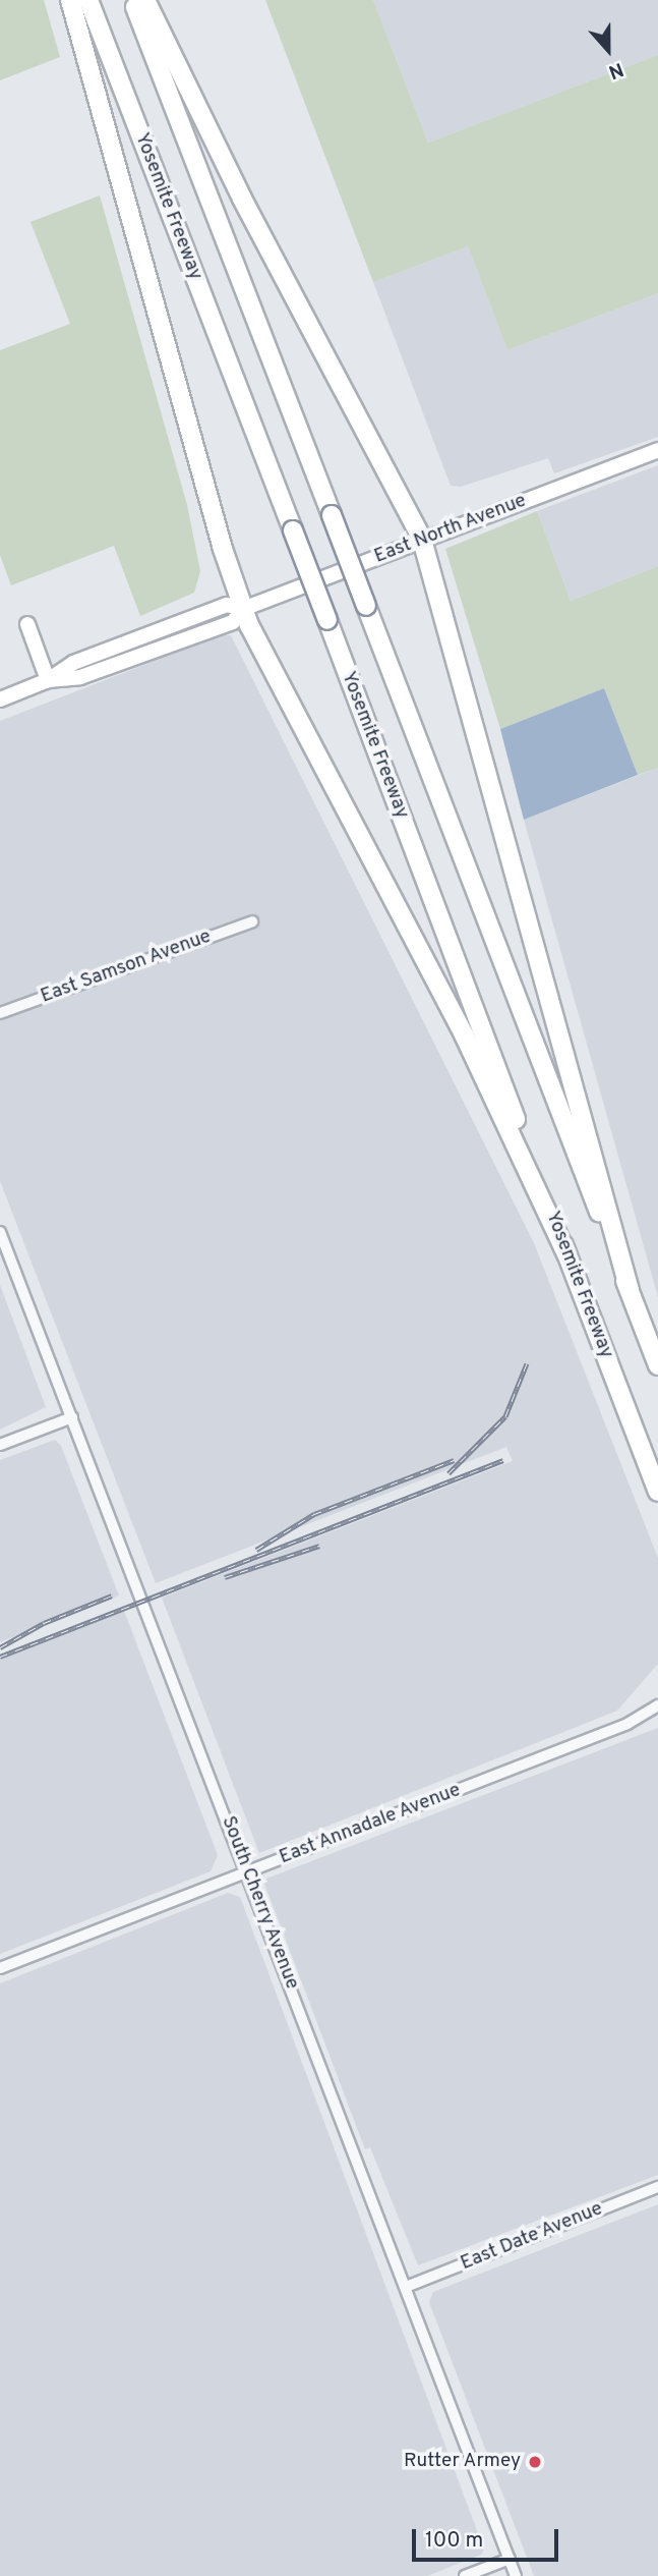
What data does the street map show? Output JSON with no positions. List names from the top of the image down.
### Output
{
  "streets": {
    "highway": ["Yosemite Freeway"],
    "street": [
      "East North Avenue",
      "East Samson Avenue",
      "East Annadale Avenue",
      "South Cherry Avenue",
      "East Date Avenue"
    ]
  },
  "crossings": [
    ["East Annadale Avenue", "South Cherry Avenue"],
    ["South Cherry Avenue", "East Date Avenue"]
  ],
  "places": ["Rutter Armey"],
  "scale_bar": "100 m",
  "north": "bottom"
}
